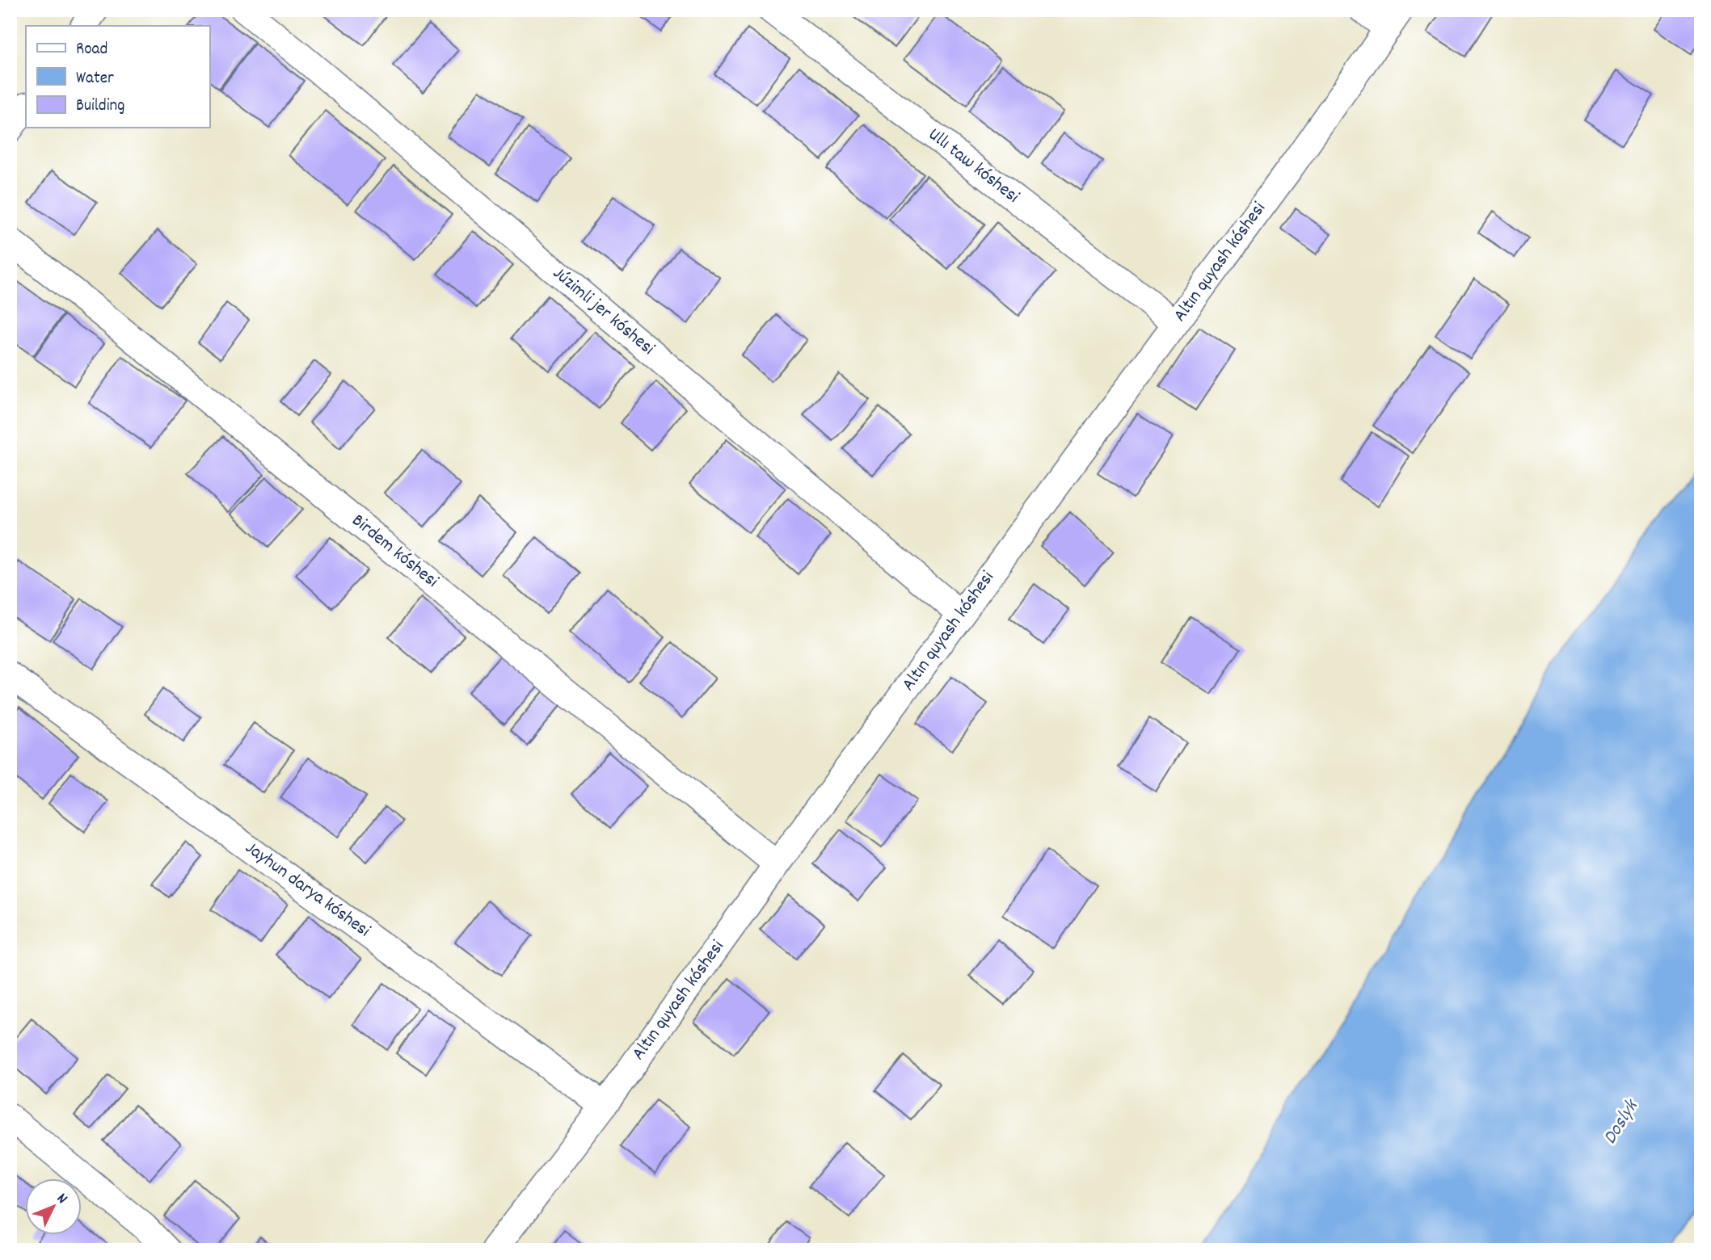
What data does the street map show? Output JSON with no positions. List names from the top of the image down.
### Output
{
  "streets": {
    "street": [
      "Ullı taw kóshesi",
      "Altın quyash kóshesi",
      "Júzimli jer kóshesi",
      "Birdem kóshesi",
      "Jayhun darya kóshesi"
    ]
  },
  "crossings": [
    ["Ullı taw kóshesi", "Altın quyash kóshesi"],
    ["Altın quyash kóshesi", "Júzimli jer kóshesi"],
    ["Altın quyash kóshesi", "Birdem kóshesi"],
    ["Altın quyash kóshesi", "Jayhun darya kóshesi"]
  ],
  "water": ["Doslyk"],
  "legend": ["Road", "Water", "Building"],
  "north": "top right"
}
